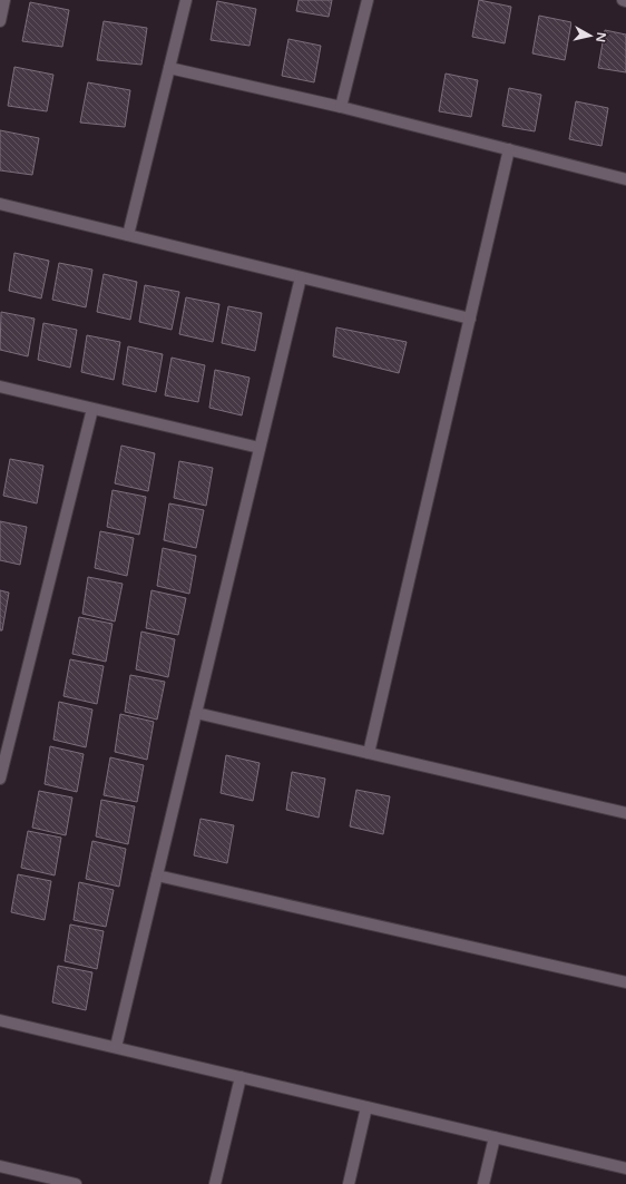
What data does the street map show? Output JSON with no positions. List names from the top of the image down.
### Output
{
  "north": "right"
}
